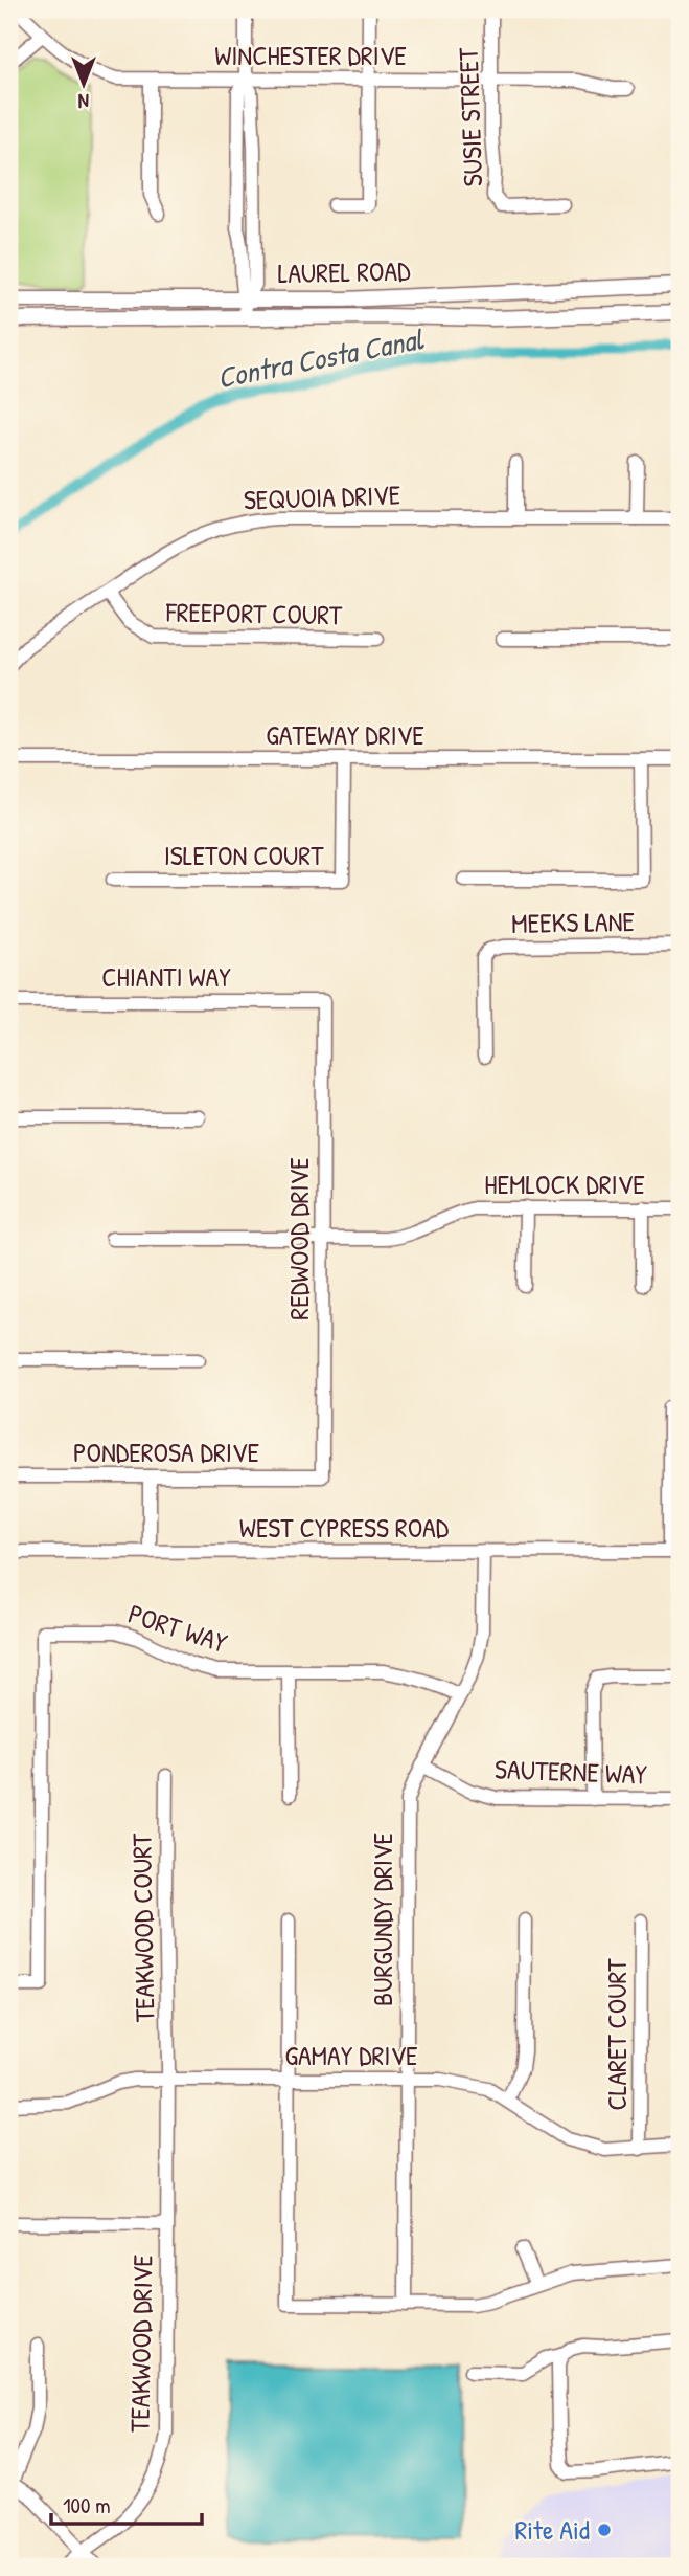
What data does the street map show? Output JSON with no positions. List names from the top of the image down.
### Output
{
  "streets": {
    "main road": ["LAUREL ROAD"],
    "street": [
      "WINCHESTER DRIVE",
      "SUSIE STREET",
      "SEQUOIA DRIVE",
      "FREEPORT COURT",
      "GATEWAY DRIVE",
      "ISLETON COURT",
      "MEEKS LANE",
      "CHIANTI WAY",
      "HEMLOCK DRIVE",
      "REDWOOD DRIVE",
      "PONDEROSA DRIVE",
      "WEST CYPRESS ROAD",
      "PORT WAY",
      "SAUTERNE WAY",
      "BURGUNDY DRIVE",
      "TEAKWOOD COURT",
      "CLARET COURT",
      "GAMAY DRIVE",
      "TEAKWOOD DRIVE"
    ]
  },
  "crossings": [
    ["WINCHESTER DRIVE", "SUSIE STREET"],
    ["SEQUOIA DRIVE", "FREEPORT COURT"],
    ["GATEWAY DRIVE", "ISLETON COURT"],
    ["CHIANTI WAY", "REDWOOD DRIVE"],
    ["HEMLOCK DRIVE", "REDWOOD DRIVE"],
    ["REDWOOD DRIVE", "PONDEROSA DRIVE"],
    ["WEST CYPRESS ROAD", "BURGUNDY DRIVE"],
    ["PORT WAY", "BURGUNDY DRIVE"],
    ["SAUTERNE WAY", "BURGUNDY DRIVE"],
    ["BURGUNDY DRIVE", "GAMAY DRIVE"],
    ["TEAKWOOD COURT", "GAMAY DRIVE"],
    ["TEAKWOOD COURT", "TEAKWOOD DRIVE"],
    ["CLARET COURT", "GAMAY DRIVE"],
    ["GAMAY DRIVE", "TEAKWOOD DRIVE"]
  ],
  "water": ["Contra Costa Canal"],
  "places": ["Rite Aid"],
  "scale_bar": "100 m",
  "north": "bottom"
}
